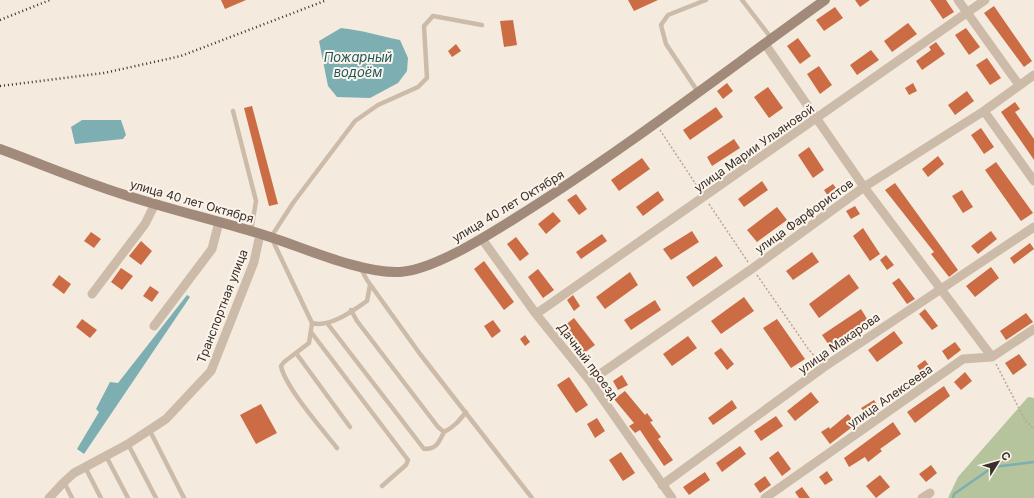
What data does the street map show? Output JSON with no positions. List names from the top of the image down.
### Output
{
  "streets": {
    "street": [
      "улица Марии Ульяновой",
      "улица 40 лет Октября",
      "улица Фарфористов",
      "Транспортная улица",
      "улица Макарова",
      "Дачный проезд",
      "улица Алексеева"
    ]
  },
  "crossings": [
    ["улица Марии Ульяновой", "Дачный проезд"],
    ["улица 40 лет Октября", "Транспортная улица"],
    ["улица 40 лет Октября", "Дачный проезд"],
    ["улица Фарфористов", "Дачный проезд"],
    ["улица Макарова", "Дачный проезд"]
  ],
  "water": ["Пожарный водоём"],
  "north": "top right"
}
